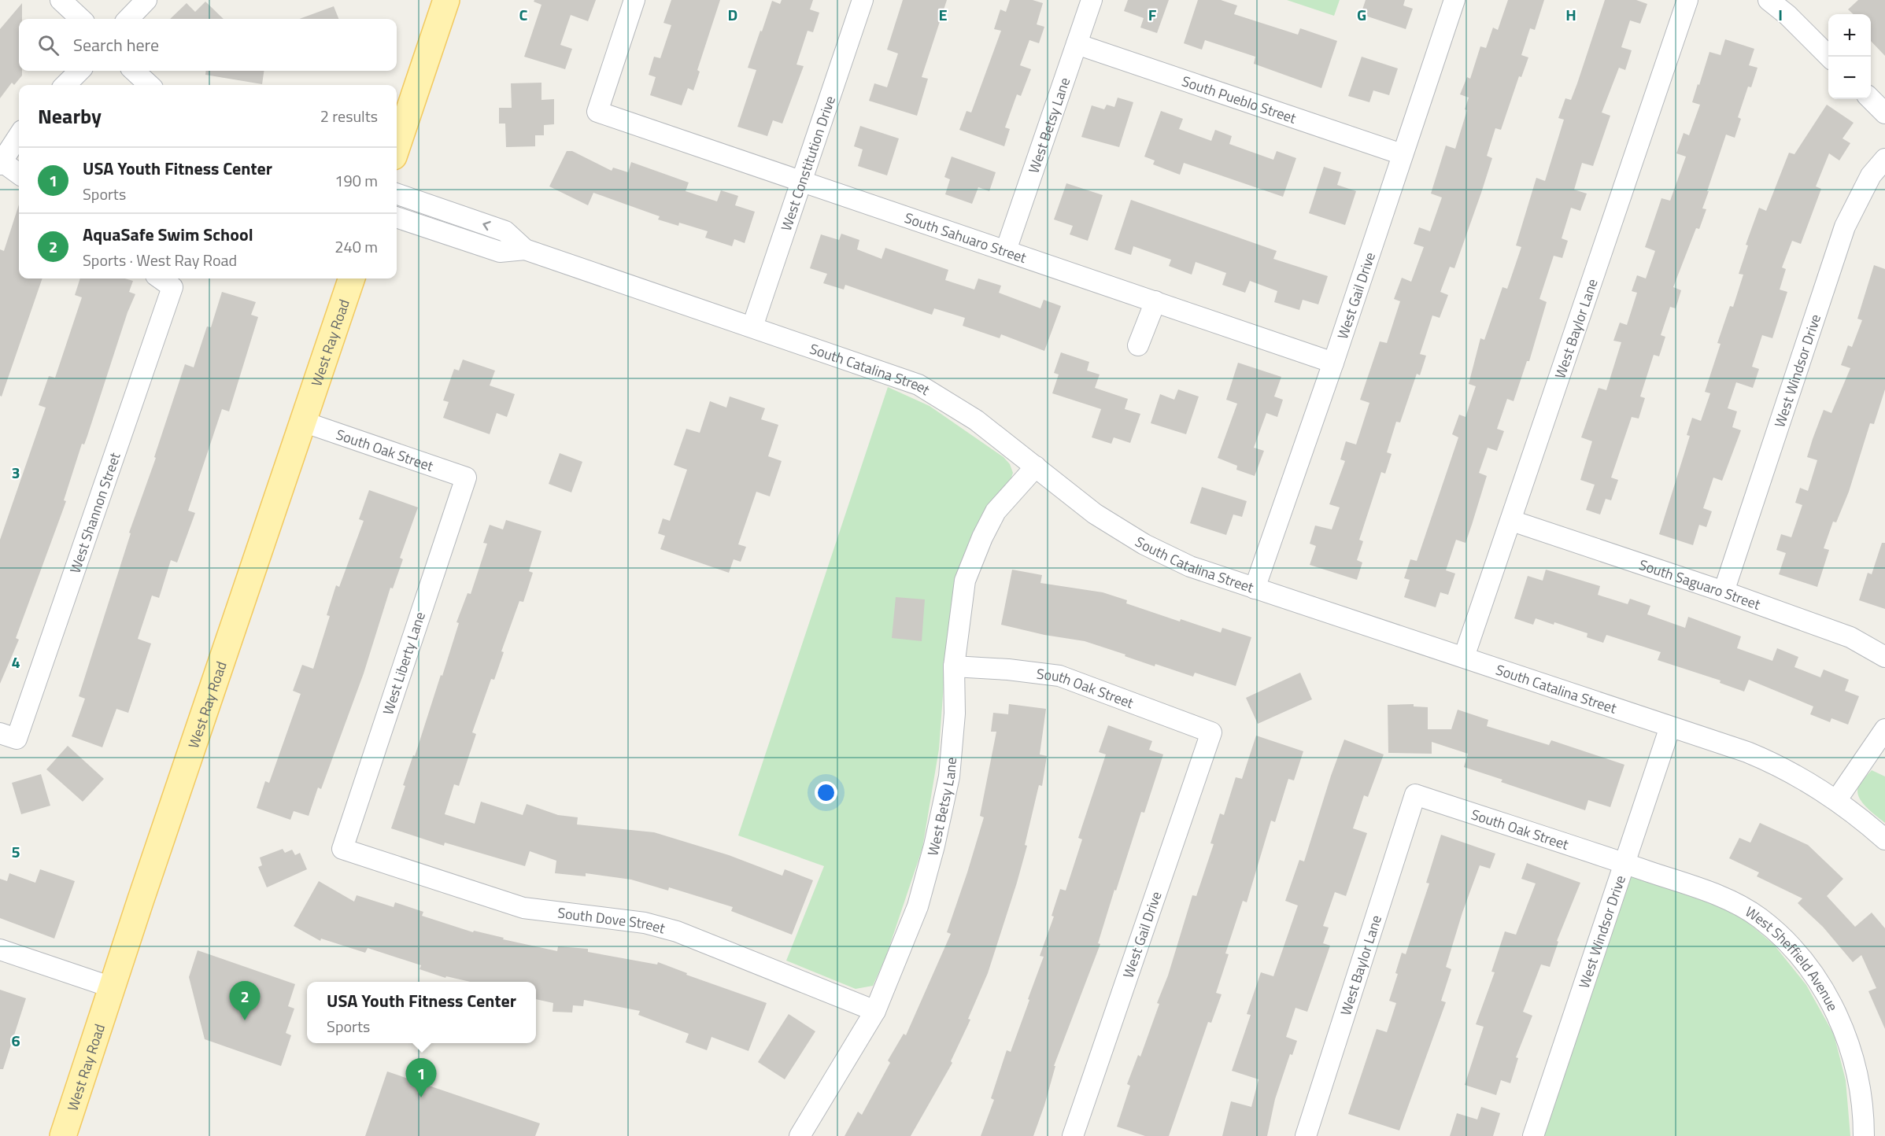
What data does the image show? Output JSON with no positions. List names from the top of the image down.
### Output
{
  "streets": {
    "main road": ["West Ray Road"],
    "street": [
      "South Pueblo Street",
      "West Betsy Lane",
      "West Constitution Drive",
      "South Sahuaro Street",
      "West Gail Drive",
      "West Baylor Lane",
      "South Catalina Street",
      "West Windsor Drive",
      "South Oak Street",
      "West Shannon Street",
      "South Saguaro Street",
      "West Liberty Lane",
      "South Dove Street",
      "West Sheffield Avenue"
    ]
  },
  "crossings": [
    ["South Pueblo Street", "West Betsy Lane"],
    ["South Pueblo Street", "West Gail Drive"],
    ["West Betsy Lane", "South Sahuaro Street"],
    ["West Betsy Lane", "South Catalina Street"],
    ["West Betsy Lane", "South Oak Street"],
    ["West Betsy Lane", "South Dove Street"],
    ["West Constitution Drive", "South Sahuaro Street"],
    ["West Constitution Drive", "South Catalina Street"],
    ["South Sahuaro Street", "West Gail Drive"],
    ["West Gail Drive", "South Catalina Street"],
    ["West Gail Drive", "South Oak Street"],
    ["West Baylor Lane", "South Catalina Street"],
    ["West Baylor Lane", "South Oak Street"],
    ["West Baylor Lane", "South Saguaro Street"],
    ["West Ray Road", "South Oak Street"],
    ["South Catalina Street", "West Windsor Drive"],
    ["West Windsor Drive", "South Oak Street"],
    ["West Windsor Drive", "South Saguaro Street"],
    ["West Windsor Drive", "West Sheffield Avenue"],
    ["South Oak Street", "West Liberty Lane"],
    ["South Oak Street", "West Sheffield Avenue"],
    ["West Liberty Lane", "South Dove Street"]
  ],
  "page": {
    "map_buttons": ["+", "−"],
    "search": "Search here",
    "heading": ["Nearby", "2 results"],
    "list": [
      {
        "mark": "1",
        "name": "USA Youth Fitness Center",
        "note": "Sports",
        "value": "190 m"
      },
      {
        "mark": "2",
        "name": "AquaSafe Swim School",
        "note": "Sports · West Ray Road",
        "value": "240 m"
      }
    ],
    "pins": ["2", "1"],
    "popup": ["USA Youth Fitness Center", "Sports"]
  },
  "grid": {
    "columns": [
      "C",
      "D",
      "E",
      "F",
      "G",
      "H",
      "I"
    ],
    "rows": [
      "3",
      "4",
      "5",
      "6"
    ]
  }
}
